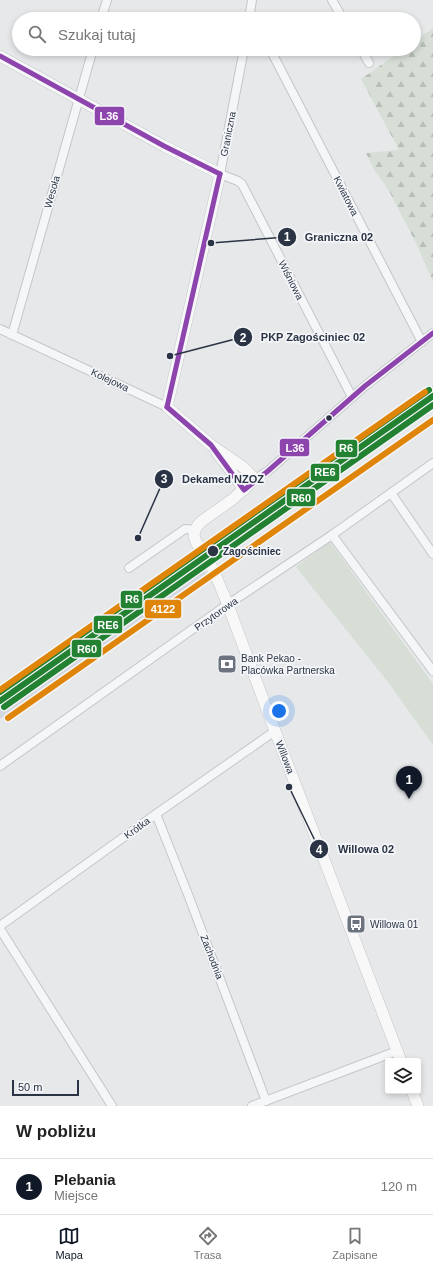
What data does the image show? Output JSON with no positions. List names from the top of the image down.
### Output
{
  "streets": {
    "street": [
      "Graniczna",
      "Wesoła",
      "Kwiatowa",
      "Wiśniowa",
      "Kolejowa",
      "Przytorowa",
      "Willowa",
      "Krótka",
      "Zachodnia"
    ]
  },
  "crossings": [
    ["Graniczna", "Wiśniowa"],
    ["Graniczna", "Kolejowa"],
    ["Wesoła", "Kolejowa"],
    ["Przytorowa", "Willowa"],
    ["Willowa", "Krótka"],
    ["Krótka", "Zachodnia"]
  ],
  "places": {
    "other": [
      "Graniczna 02",
      "PKP Zagościniec 02",
      "Dekamed NZOZ",
      "Zagościniec",
      "Willowa 02"
    ],
    "bank": ["Bank Pekao - Placówka Partnerska"],
    "bus stop": ["Willowa 01"]
  },
  "lines": [
    "transit line L36",
    "transit line R6",
    "transit line RE6",
    "transit line R60",
    "transit line 4122"
  ],
  "scale_bar": "50 m",
  "page": {
    "search": "Szukaj tutaj",
    "pins": "1",
    "scale": "50 m",
    "heading": "W pobliżu",
    "list": [
      {
        "mark": "1",
        "name": "Plebania",
        "note": "Miejsce",
        "value": "120 m"
      }
    ],
    "nav": ["Mapa", "Trasa", "Zapisane"]
  }
}
